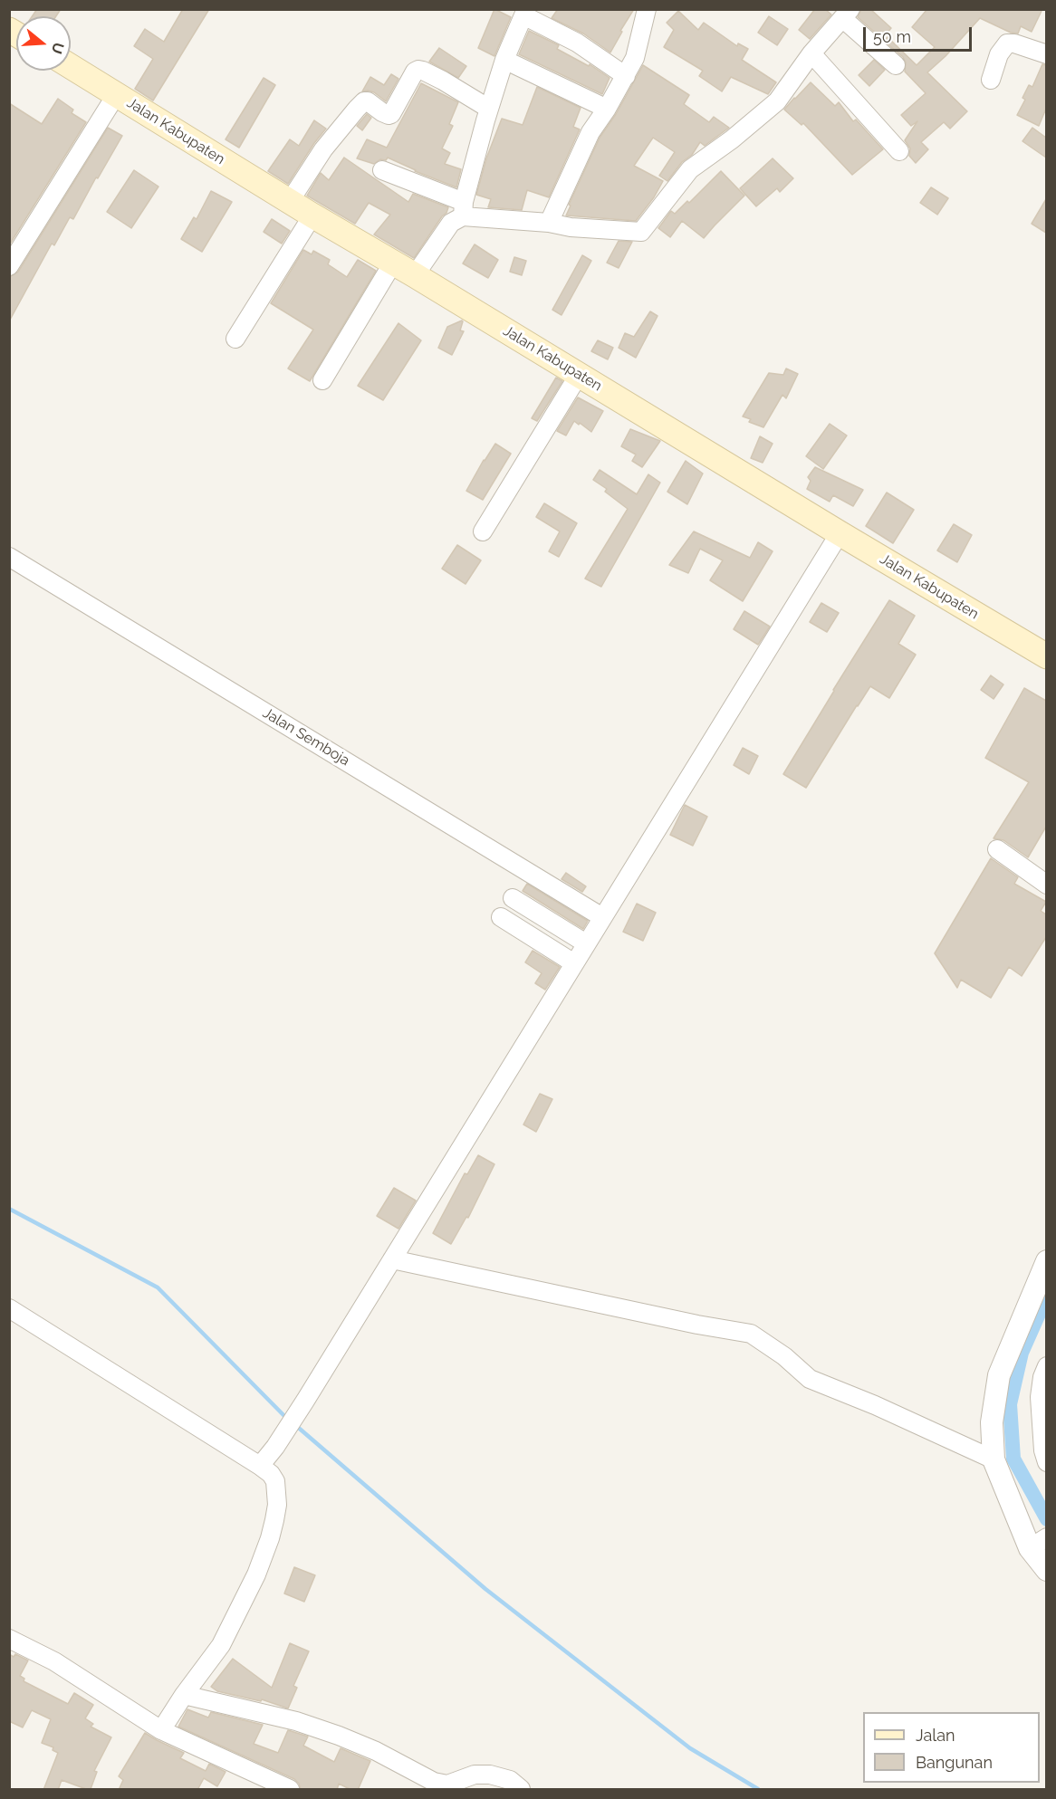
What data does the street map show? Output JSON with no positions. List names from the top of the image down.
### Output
{
  "streets": {
    "main road": ["Jalan Kabupaten"],
    "street": ["Jalan Semboja"]
  },
  "legend": ["Jalan", "Bangunan"],
  "scale_bar": "50 m",
  "north": "right"
}
